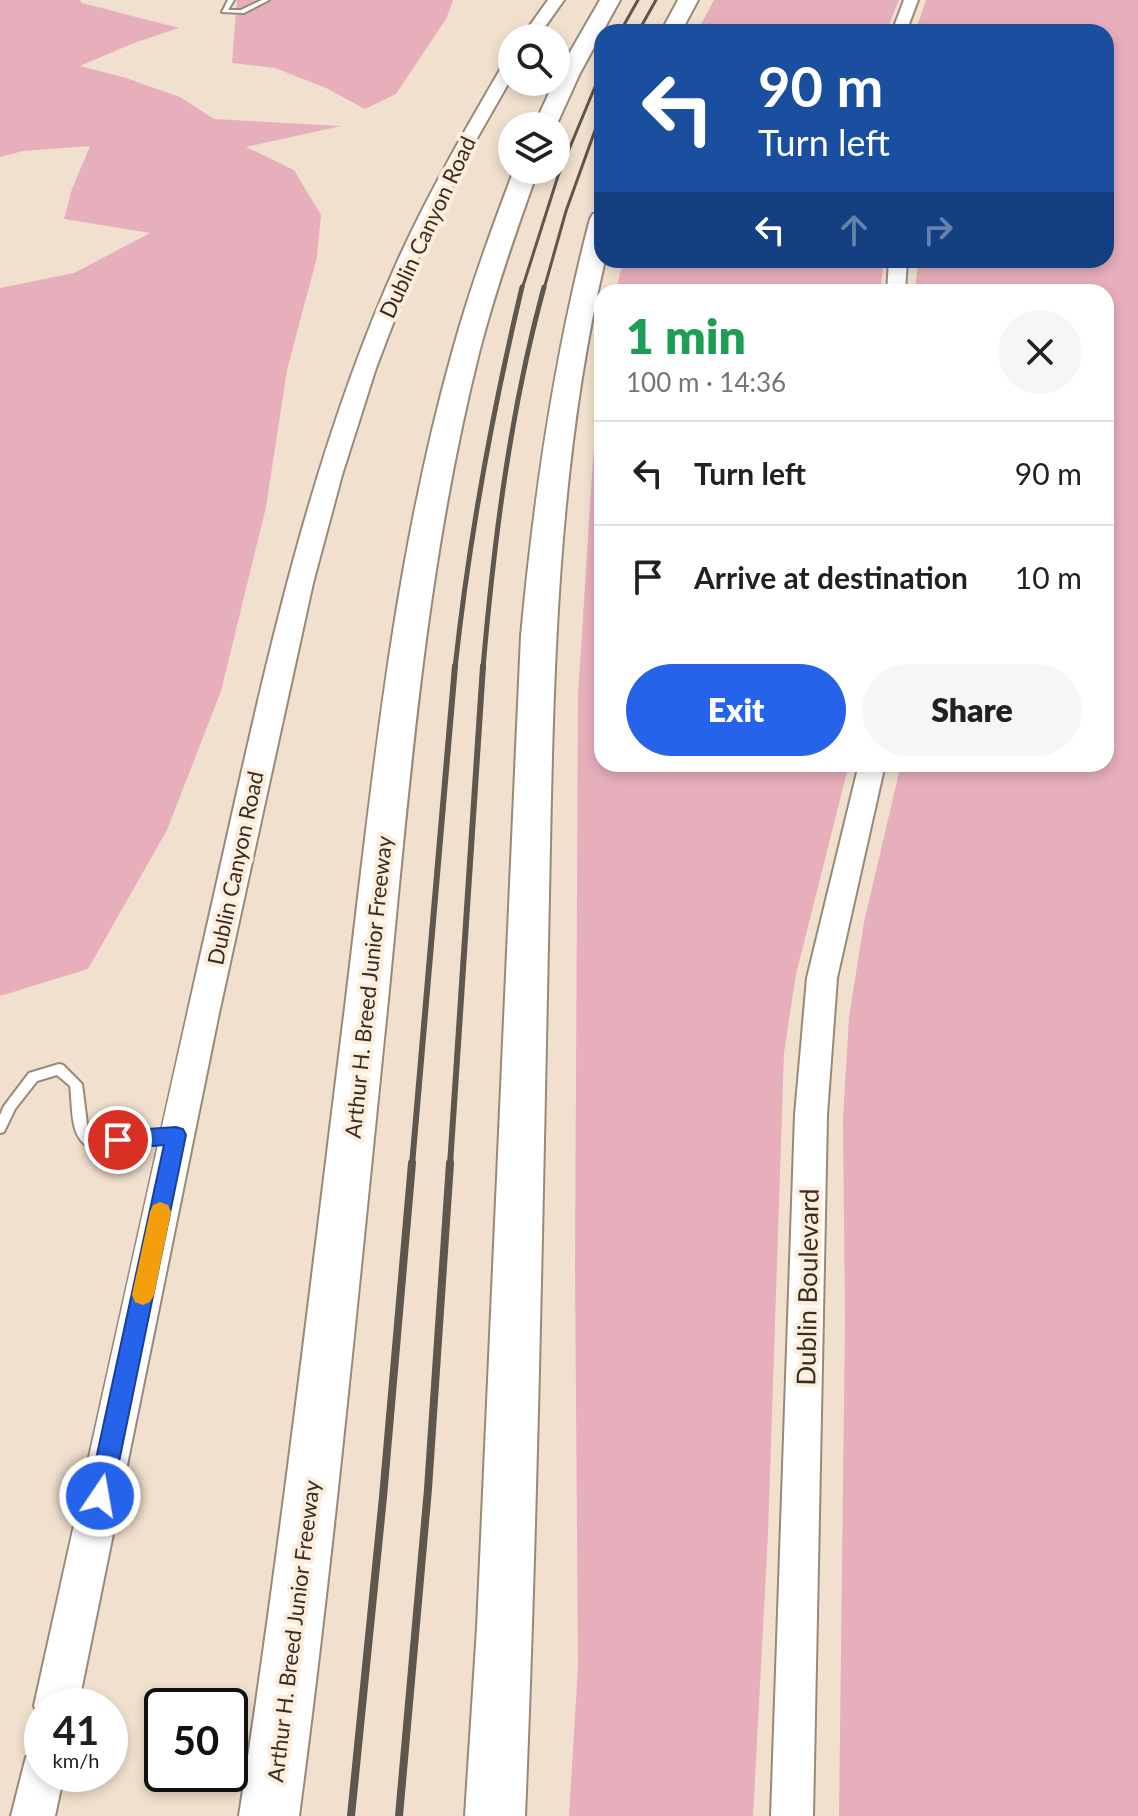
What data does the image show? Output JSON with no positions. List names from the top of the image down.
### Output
{
  "streets": {
    "highway": ["Arthur H. Breed Junior Freeway"],
    "main road": ["Dublin Canyon Road"],
    "street": ["Dublin Boulevard"]
  },
  "page": {
    "turn": ["90 m", "Turn left"],
    "heading": ["1 min", "100 m · 14:36"],
    "list": [
      {
        "name": "Turn left",
        "value": "90 m"
      },
      {
        "name": "Arrive at destination",
        "value": "10 m"
      }
    ],
    "buttons": ["Exit", "Share"],
    "speed": "41 km/h",
    "limit": "50"
  }
}
